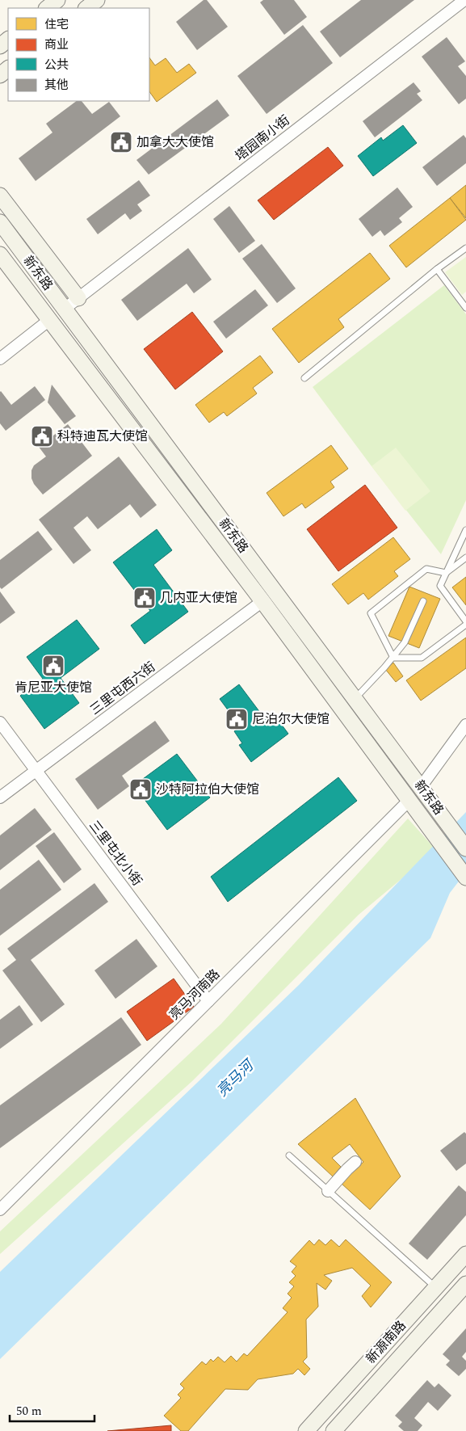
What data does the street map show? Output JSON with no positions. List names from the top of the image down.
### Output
{
  "streets": {
    "main road": ["新东路", "新源南路"],
    "street": [
      "塔园南小街",
      "三里屯西六街",
      "三里屯北小街",
      "亮马河南路"
    ]
  },
  "crossings": [
    ["塔园南小街", "新东路"],
    ["新东路", "三里屯西六街"],
    ["新东路", "亮马河南路"],
    ["三里屯西六街", "三里屯北小街"],
    ["三里屯北小街", "亮马河南路"]
  ],
  "water": ["亮马河"],
  "places": {
    "public building": [
      "加拿大大使馆",
      "科特迪瓦大使馆",
      "几内亚大使馆",
      "肯尼亚大使馆",
      "尼泊尔大使馆",
      "沙特阿拉伯大使馆"
    ]
  },
  "legend": [
    "住宅",
    "商业",
    "公共",
    "其他"
  ],
  "scale_bar": "50 m"
}
